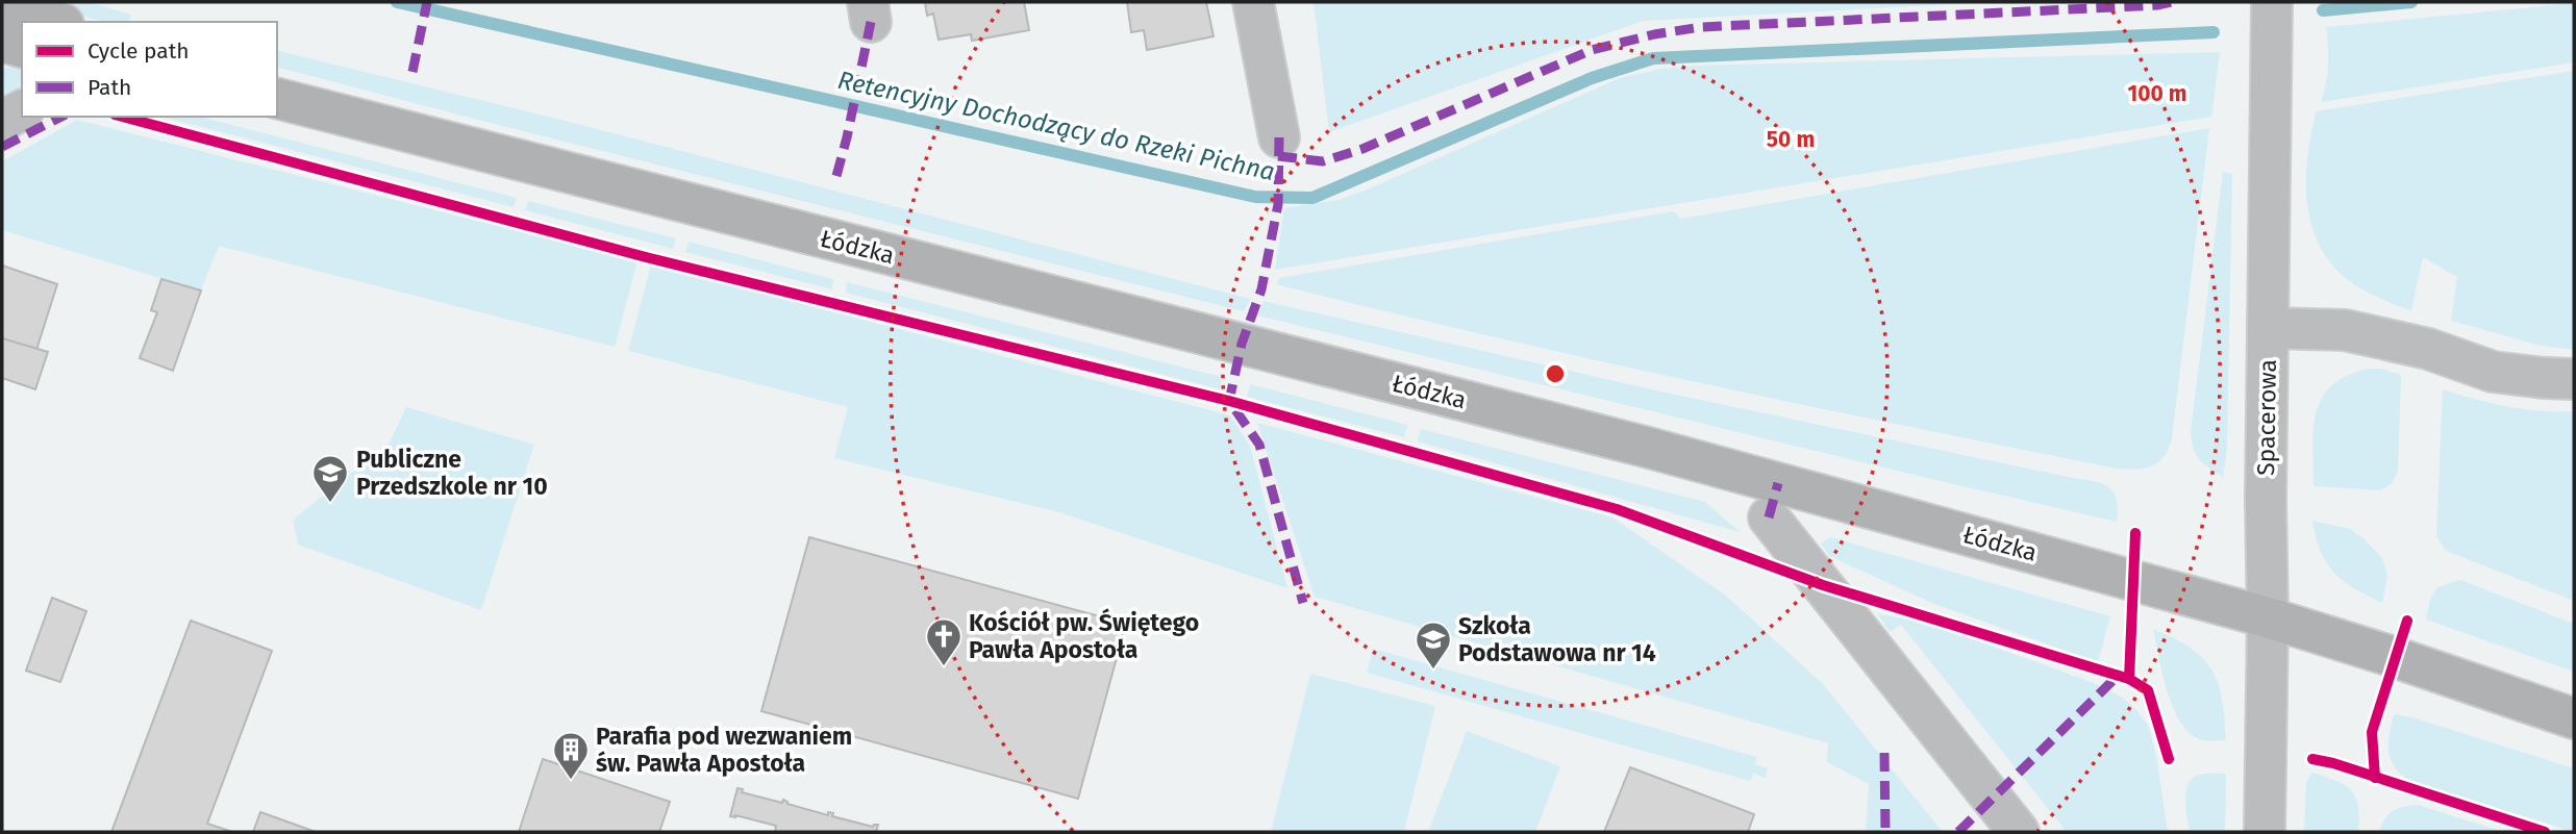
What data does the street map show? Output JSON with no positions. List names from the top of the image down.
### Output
{
  "streets": {
    "main road": ["Łódzka"],
    "street": ["Spacerowa"]
  },
  "crossings": [
    ["Łódzka", "Spacerowa"]
  ],
  "water": ["Retencyjny Dochodzący do Rzeki Pichna"],
  "places": {
    "school or university": ["Publiczne Przedszkole nr 10", "Szkoła Podstawowa nr 14"],
    "church": ["Kościół pw. Świętego Pawła Apostoła"],
    "building": ["Parafia pod wezwaniem św. Pawła Apostoła"]
  },
  "legend": ["Cycle path", "Path"],
  "rings": ["100 m", "50 m"]
}
